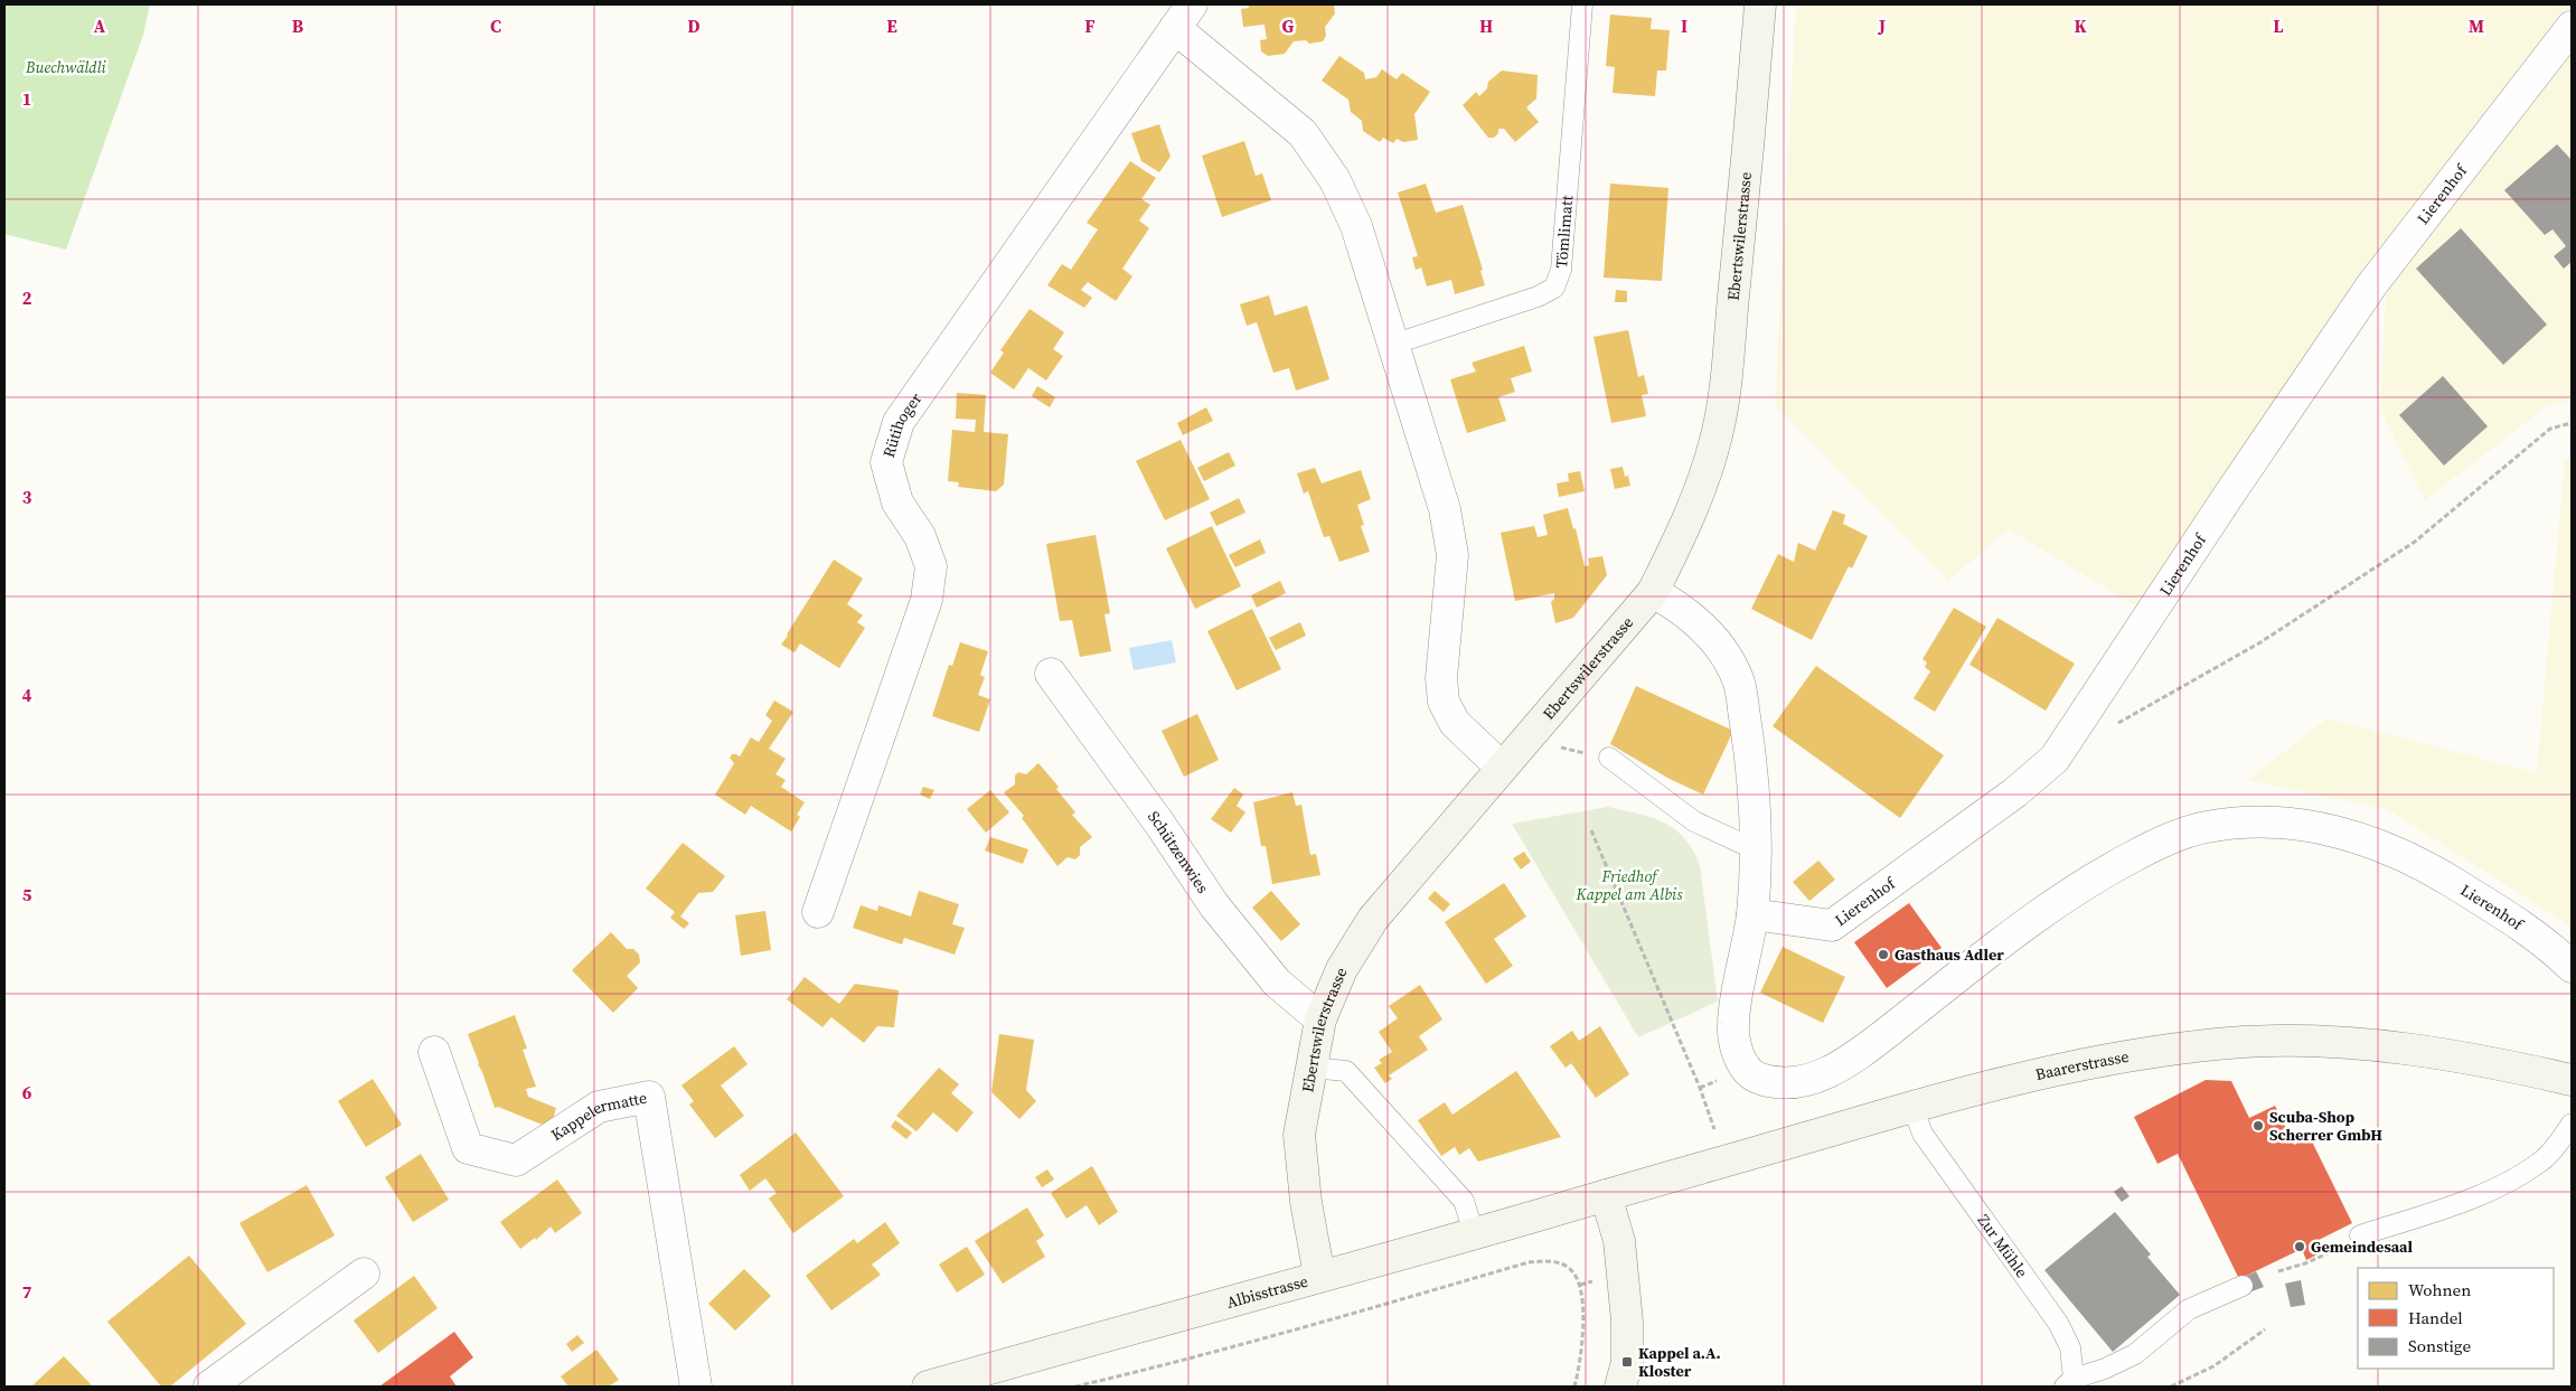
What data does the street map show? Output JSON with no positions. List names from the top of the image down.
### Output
{
  "streets": {
    "street": [
      "Lierenhof",
      "Ebertswilerstrasse",
      "Rütihoger",
      "Schützenwies",
      "Baarerstrasse",
      "Kappelermatte",
      "Albisstrasse"
    ],
    "lane": ["Tömlimatt", "Zur Mühle"]
  },
  "crossings": [
    ["Lierenhof", "Ebertswilerstrasse"],
    ["Ebertswilerstrasse", "Schützenwies"],
    ["Ebertswilerstrasse", "Albisstrasse"],
    ["Baarerstrasse", "Zur Mühle"],
    ["Baarerstrasse", "Albisstrasse"]
  ],
  "parks": ["Buechwäldli", "Friedhof Kappel am Albis"],
  "places": {
    "other": ["Gasthaus Adler", "Scuba-Shop Scherrer GmbH", "Gemeindesaal"],
    "transit": ["Kappel a.A. Kloster"]
  },
  "legend": ["Wohnen", "Handel", "Sonstige"],
  "grid": {
    "columns": [
      "A",
      "B",
      "C",
      "D",
      "E",
      "F",
      "G",
      "H",
      "I",
      "J",
      "K",
      "L",
      "M"
    ],
    "rows": [
      "1",
      "2",
      "3",
      "4",
      "5",
      "6",
      "7"
    ]
  }
}
